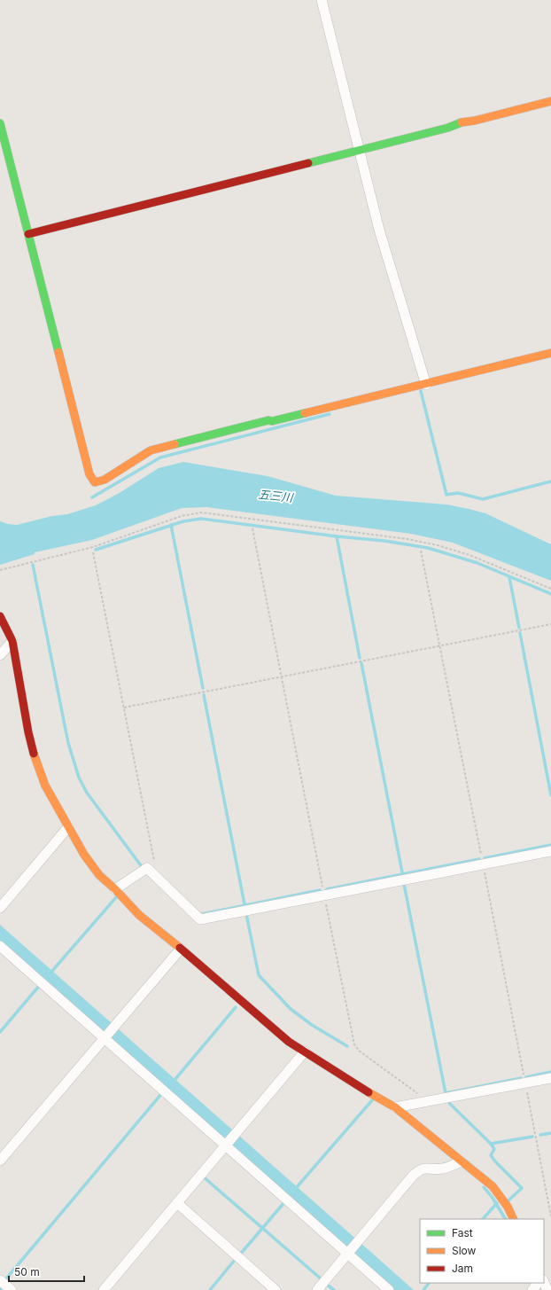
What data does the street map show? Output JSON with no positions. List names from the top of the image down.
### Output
{
  "water": ["五三川"],
  "legend": ["Fast", "Slow", "Jam"],
  "scale_bar": "50 m"
}
